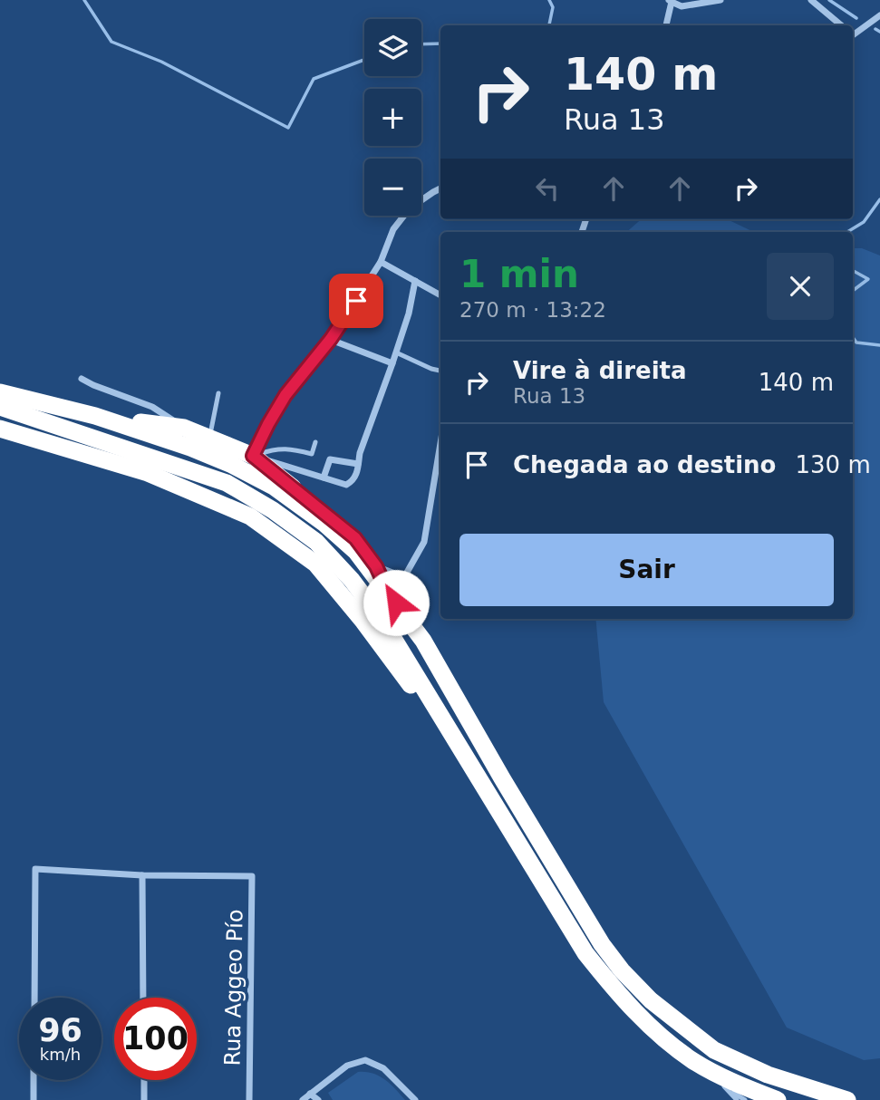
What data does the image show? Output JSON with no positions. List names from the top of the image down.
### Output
{
  "streets": {
    "street": ["Rua Aggeo Pío"]
  },
  "page": {
    "map_buttons": ["+", "−"],
    "turn": ["140 m", "Rua 13"],
    "heading": ["1 min", "270 m · 13:22"],
    "list": [
      {
        "name": "Vire à direita",
        "note": "Rua 13",
        "value": "140 m"
      },
      {
        "name": "Chegada ao destino",
        "value": "130 m"
      }
    ],
    "buttons": "Sair",
    "speed": "96 km/h",
    "limit": "100"
  }
}
